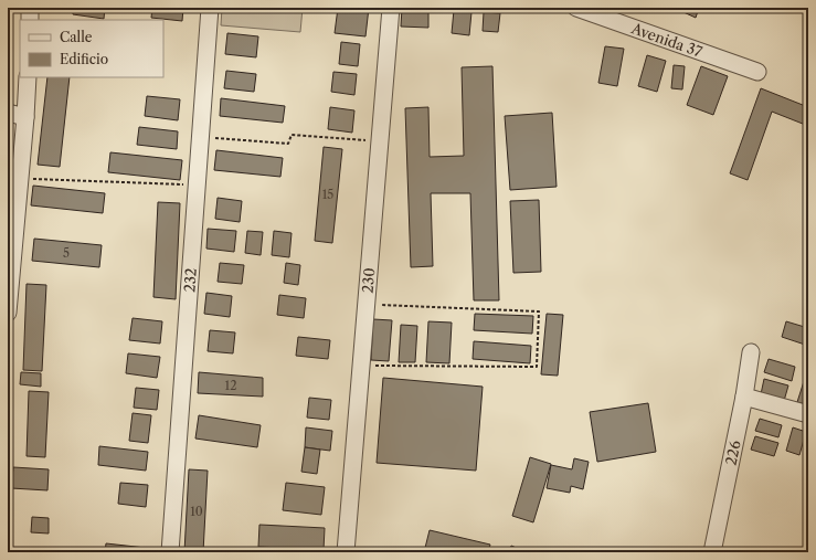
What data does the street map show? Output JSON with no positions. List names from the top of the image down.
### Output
{
  "streets": {
    "street": [
      "Avenida 37",
      "230",
      "232",
      "226"
    ]
  },
  "house_numbers": [
    "15",
    "5",
    "12",
    "10"
  ],
  "legend": ["Calle", "Edificio"]
}
